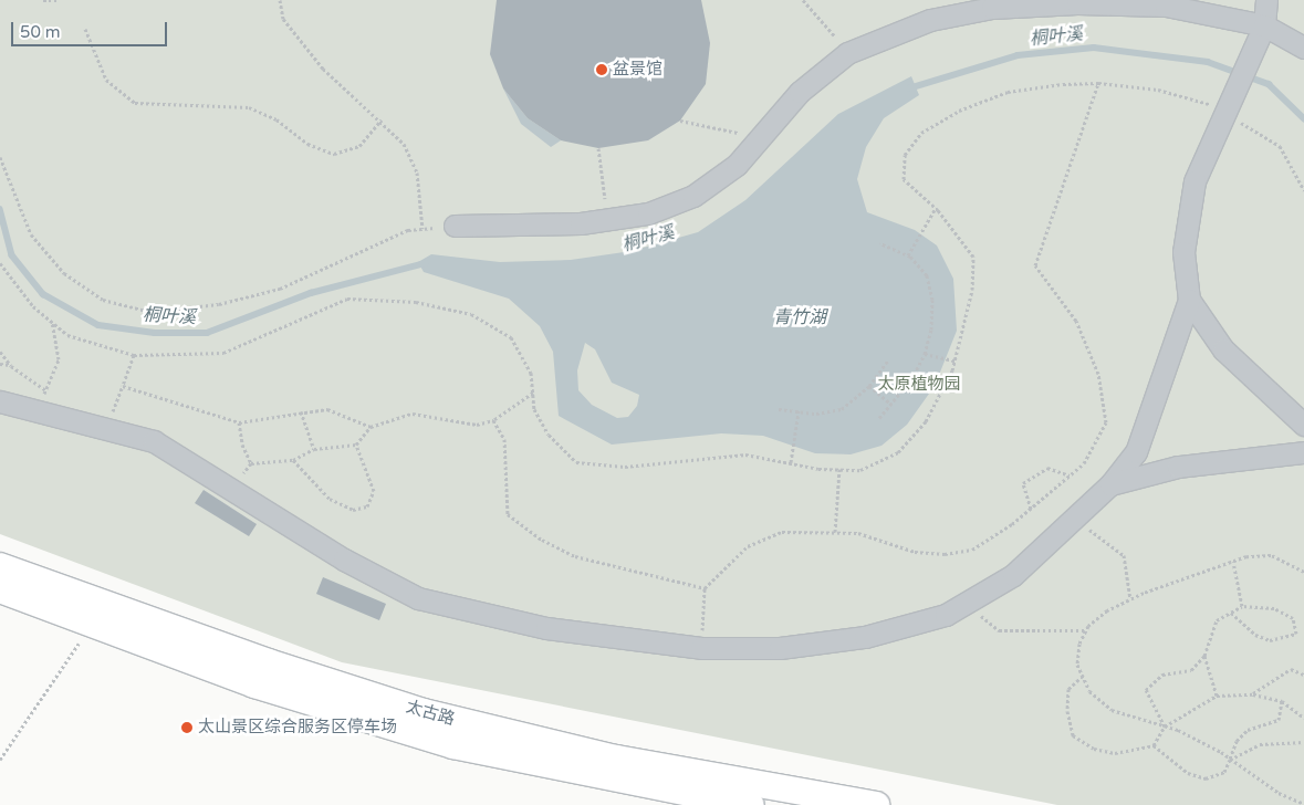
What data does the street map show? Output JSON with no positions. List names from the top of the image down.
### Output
{
  "streets": {
    "main road": ["太古路"]
  },
  "water": ["桐叶溪", "青竹湖"],
  "parks": ["太原植物园"],
  "places": ["盆景馆", "太山景区综合服务区停车场"],
  "scale_bar": "50 m"
}
